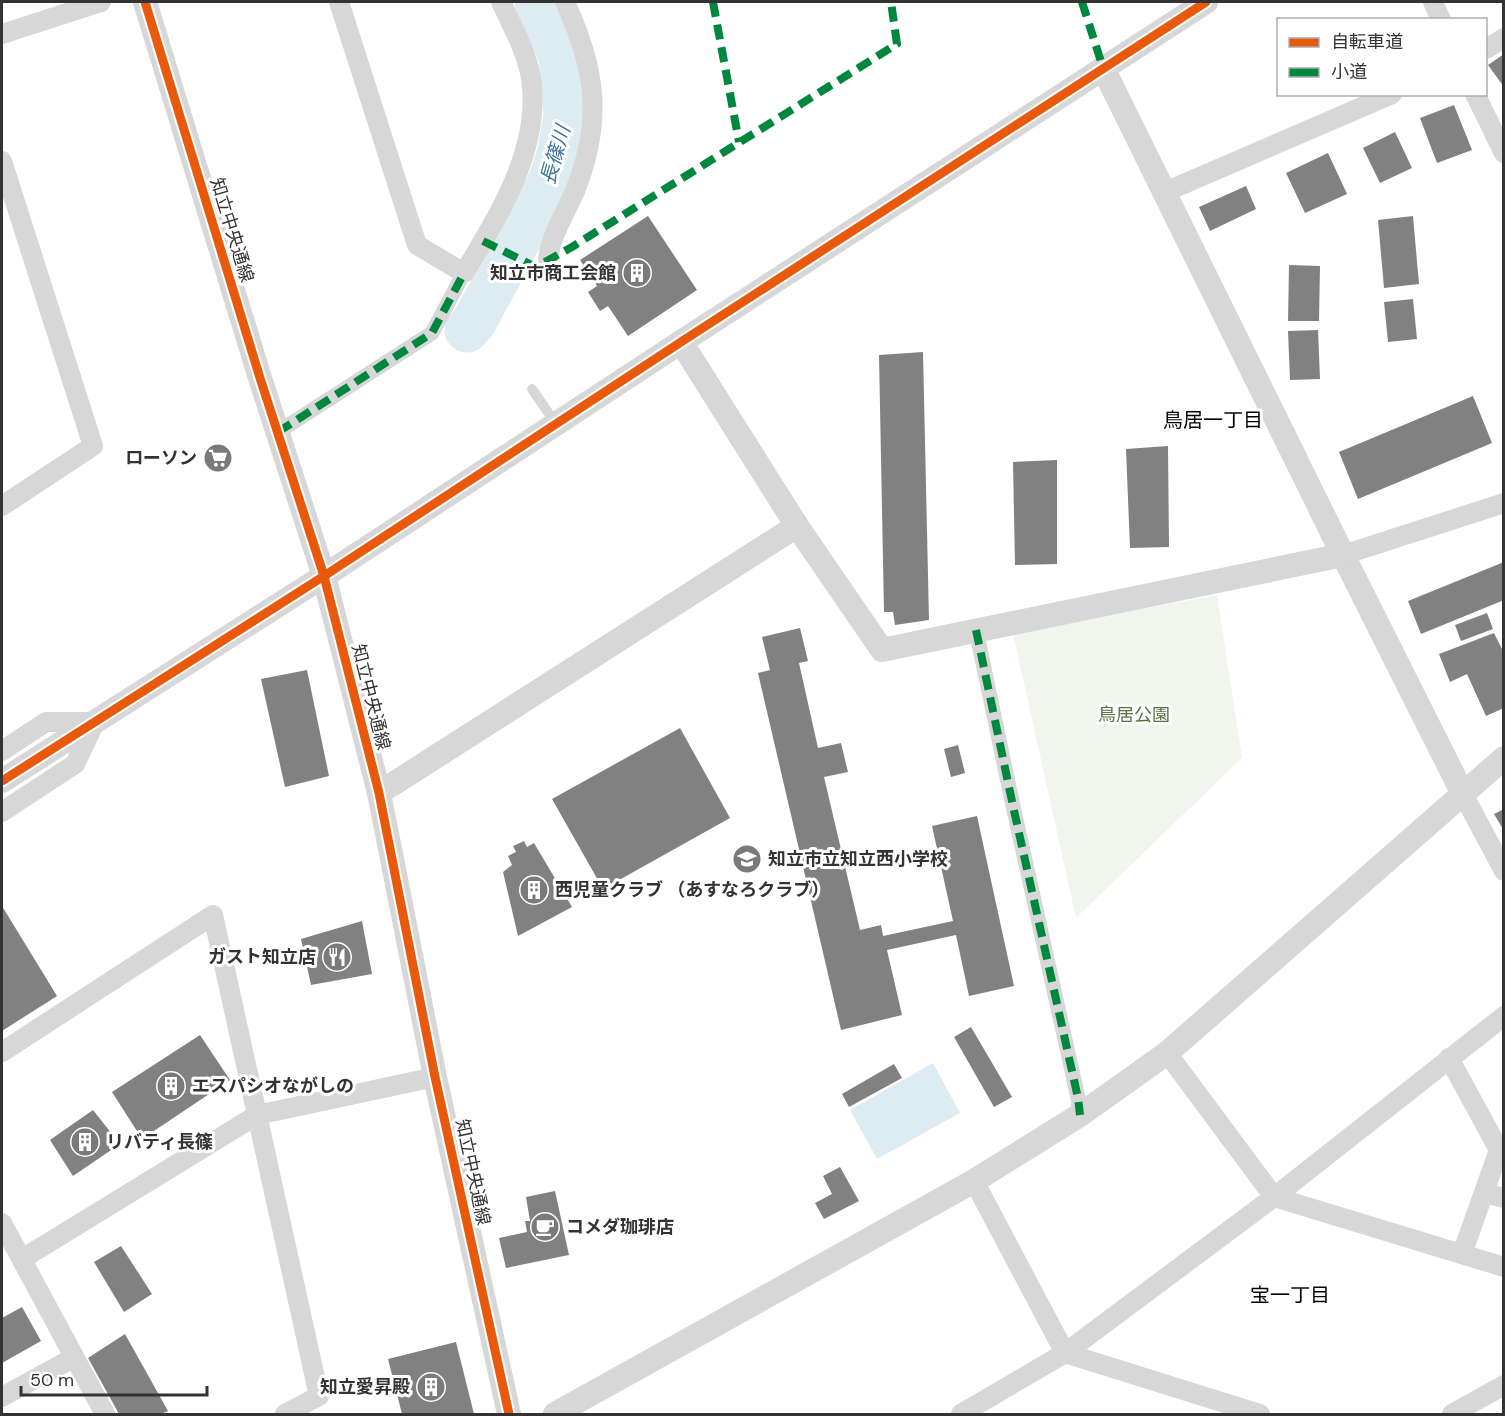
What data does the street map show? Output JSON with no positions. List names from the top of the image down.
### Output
{
  "streets": {
    "street": ["知立中央通線"]
  },
  "districts": ["鳥居一丁目", "宝一丁目"],
  "water": ["長篠川"],
  "parks": ["鳥居公園"],
  "places": {
    "building": [
      "知立市商工会館",
      "西児童クラブ （あすなろクラブ）",
      "エスパシオながしの",
      "リバティ長篠",
      "知立愛昇殿"
    ],
    "supermarket": ["ローソン"],
    "school or university": ["知立市立知立西小学校"],
    "restaurant": ["ガスト知立店"],
    "cafe": ["コメダ珈琲店"]
  },
  "legend": ["自転車道", "小道"],
  "scale_bar": "50 m"
}
